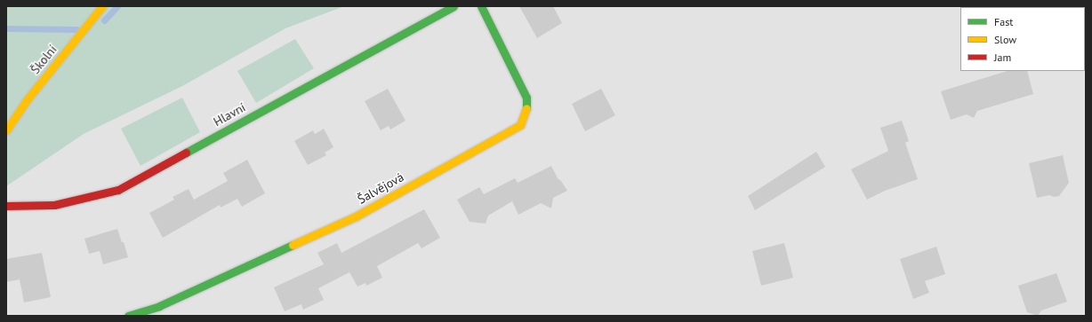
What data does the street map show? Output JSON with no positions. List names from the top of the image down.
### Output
{
  "streets": {
    "street": ["Školní", "Hlavní", "Šalvějová"]
  },
  "legend": ["Fast", "Slow", "Jam"]
}
